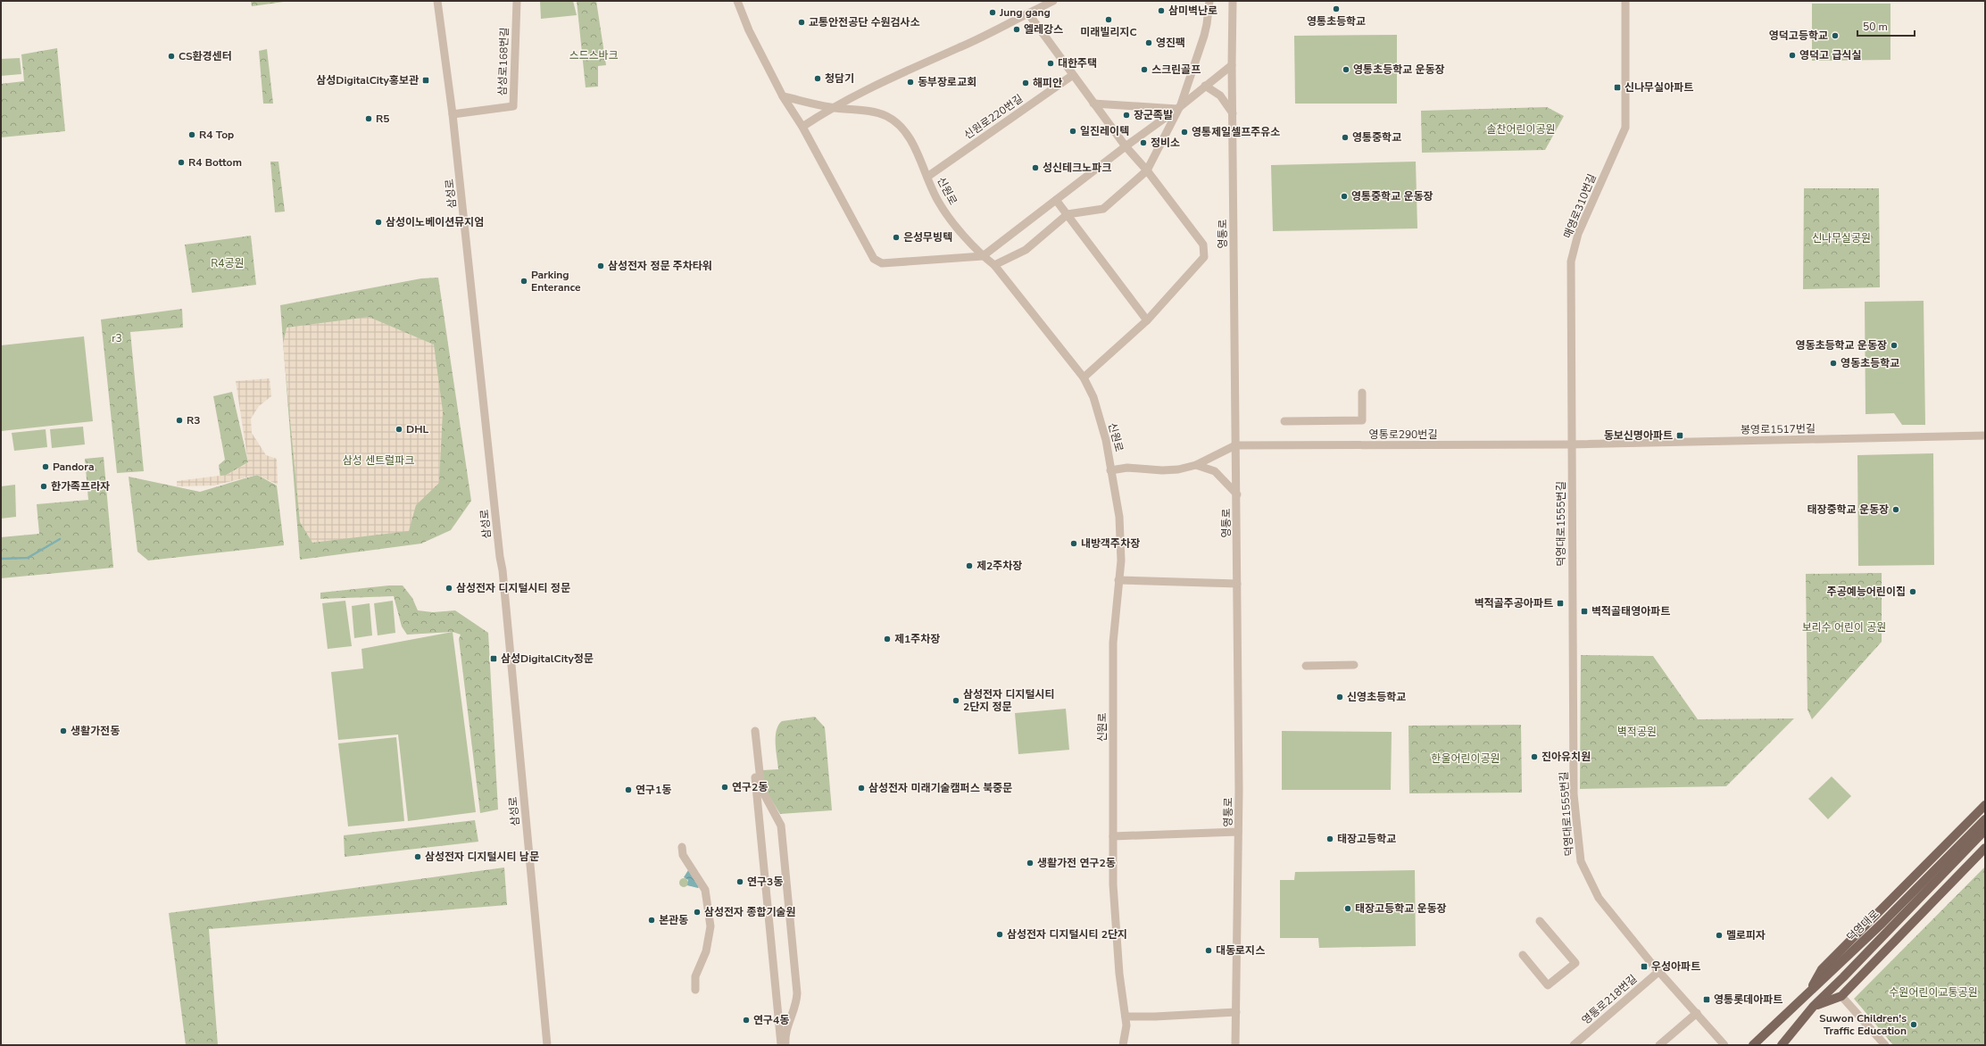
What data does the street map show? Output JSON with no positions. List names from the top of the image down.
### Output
{
  "streets": {
    "main road": ["덕영대로"],
    "street": [
      "삼성로168번길",
      "신원로220번길",
      "신원로",
      "삼성로",
      "매영로310번길",
      "영통로",
      "봉영로1517번길",
      "영통로290번길",
      "덕영대로1555번길",
      "영통로218번길"
    ]
  },
  "crossings": [
    ["삼성로168번길", "삼성로"],
    ["신원로220번길", "신원로"],
    ["매영로310번길", "봉영로1517번길"],
    ["매영로310번길", "영통로290번길"],
    ["매영로310번길", "덕영대로1555번길"],
    ["영통로", "영통로290번길"],
    ["봉영로1517번길", "영통로290번길"],
    ["봉영로1517번길", "덕영대로1555번길"],
    ["영통로290번길", "덕영대로1555번길"],
    ["덕영대로1555번길", "영통로218번길"]
  ],
  "parks": [
    "스드스바크",
    "솔찬어린이공원",
    "신나무실공원",
    "R4공원",
    "r3",
    "삼성 센트럴파크",
    "보리수 어린이 공원",
    "벽적공원",
    "한울어린이공원",
    "수원어린이교통공원"
  ],
  "places": {
    "other": [
      "영통초등학교",
      "삼미벽난로",
      "Jung gang",
      "미래빌리지C",
      "교통안전공단 수원검사소",
      "엘레강스",
      "영덕고등학교",
      "영진팩",
      "영덕고 급식실",
      "CS환경센터",
      "대한주택",
      "스크린골프",
      "영통초등학교 운동장",
      "청담기",
      "동부장로교회",
      "해피안",
      "장군족발",
      "R5",
      "일진레이텍",
      "영통제일셀프주유소",
      "R4 Top",
      "영통중학교",
      "정비소",
      "R4 Bottom",
      "성신테크노파크",
      "영통중학교 운동장",
      "삼성이노베이션뮤지엄",
      "은성무빙텍",
      "삼성전자 정문 주차타워",
      "Parking Enterance",
      "영동초등학교 운동장",
      "영동초등학교",
      "R3",
      "DHL",
      "Pandora",
      "한가족프라자",
      "태장중학교 운동장",
      "내방객주차장",
      "제2주차장",
      "삼성전자 디지털시티 정문",
      "주공예능어린이집",
      "제1주차장",
      "신영초등학교",
      "삼성전자 디지털시티 2단지 정문",
      "생활가전동",
      "진아유치원",
      "연구2동",
      "삼성전자 미래기술캠퍼스 북중문",
      "연구1동",
      "태장고등학교",
      "삼성전자 디지털시티 남문",
      "생활가전 연구2동",
      "연구3동",
      "태장고등학교 운동장",
      "삼성전자 종합기술원",
      "본관동",
      "삼성전자 디지털시티 2단지",
      "멜로피자",
      "대동로지스",
      "연구4동",
      "Suwon Children's Traffic Education"
    ],
    "transit": [
      "삼성DigitalCity홍보관",
      "신나무실아파트",
      "동보신명아파트",
      "벽적골주공아파트",
      "벽적골태영아파트",
      "삼성DigitalCity정문",
      "우성아파트",
      "영통롯데아파트"
    ]
  },
  "scale_bar": "50 m"
}
